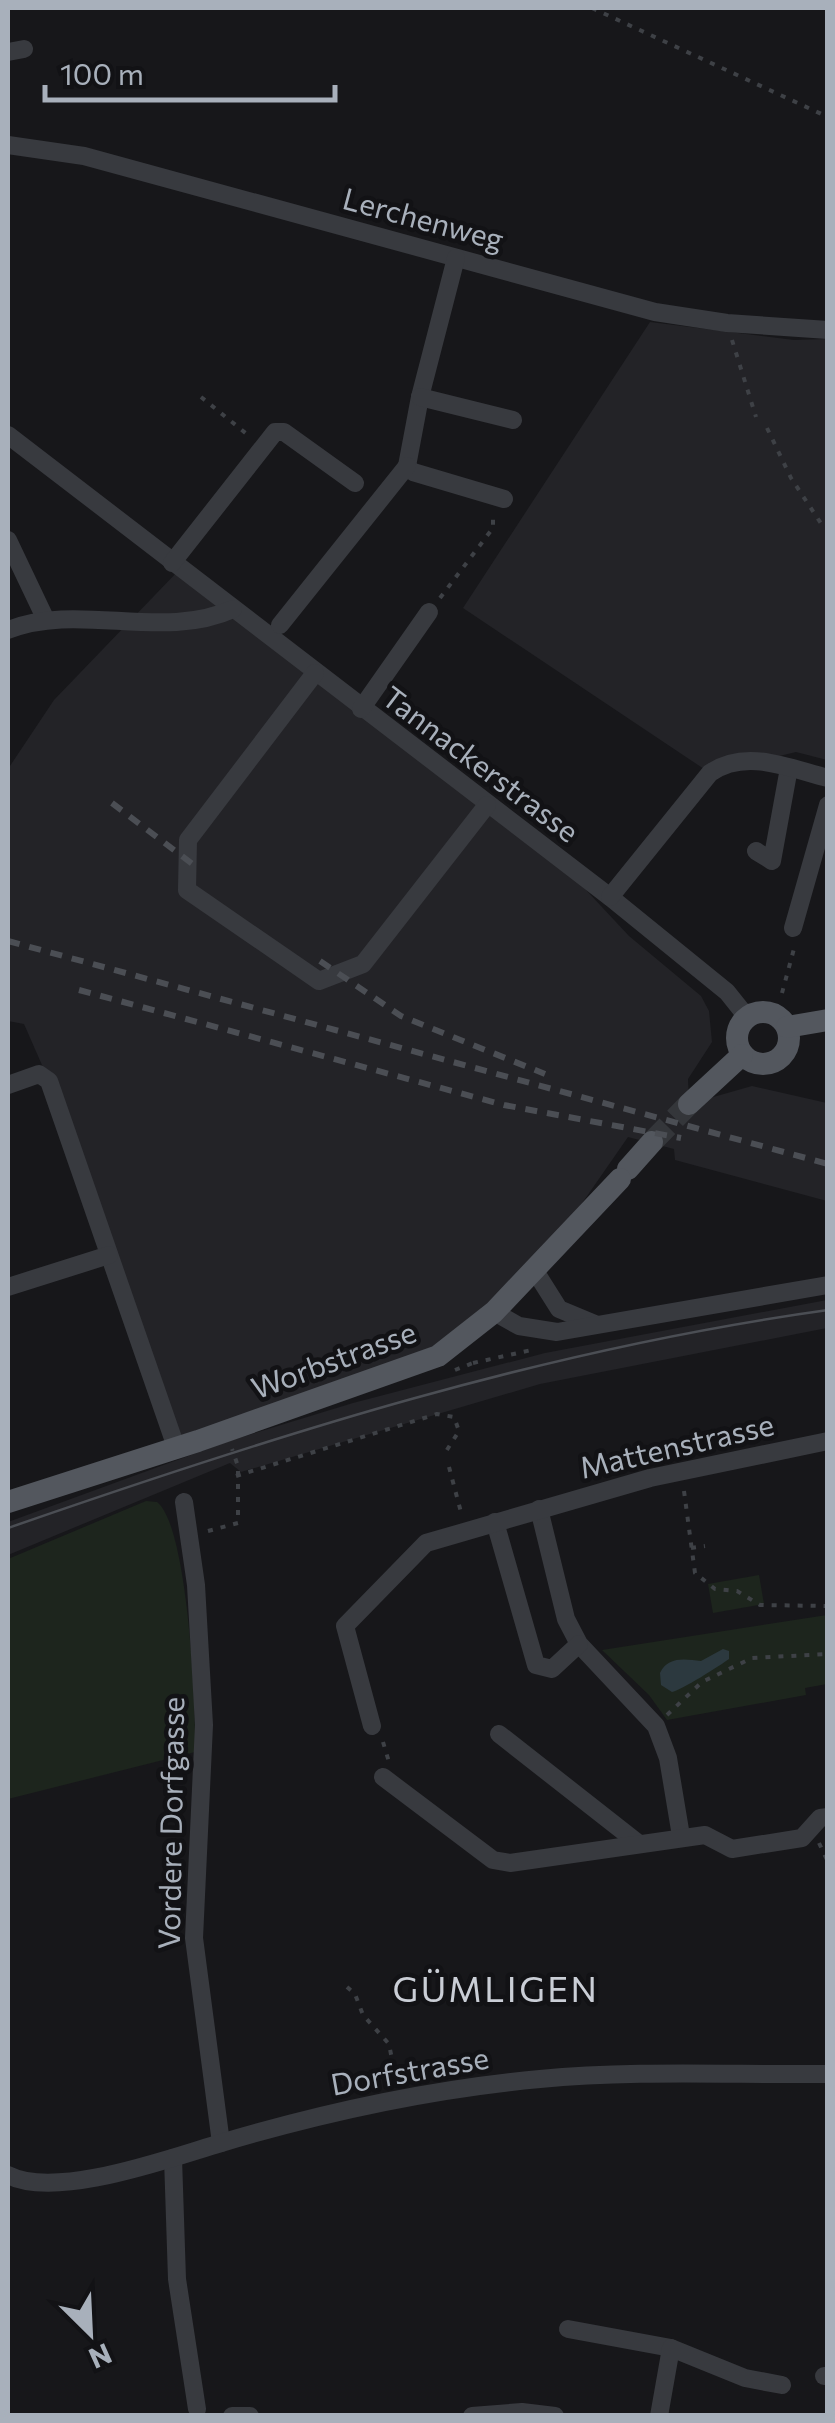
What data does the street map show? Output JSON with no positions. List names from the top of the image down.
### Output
{
  "streets": {
    "main road": ["Worbstrasse"],
    "street": [
      "Lerchenweg",
      "Tannackerstrasse",
      "Mattenstrasse",
      "Vordere Dorfgasse",
      "Dorfstrasse"
    ]
  },
  "crossings": [
    ["Vordere Dorfgasse", "Dorfstrasse"]
  ],
  "districts": ["GÜMLIGEN"],
  "scale_bar": "100 m",
  "north": "bottom right"
}
